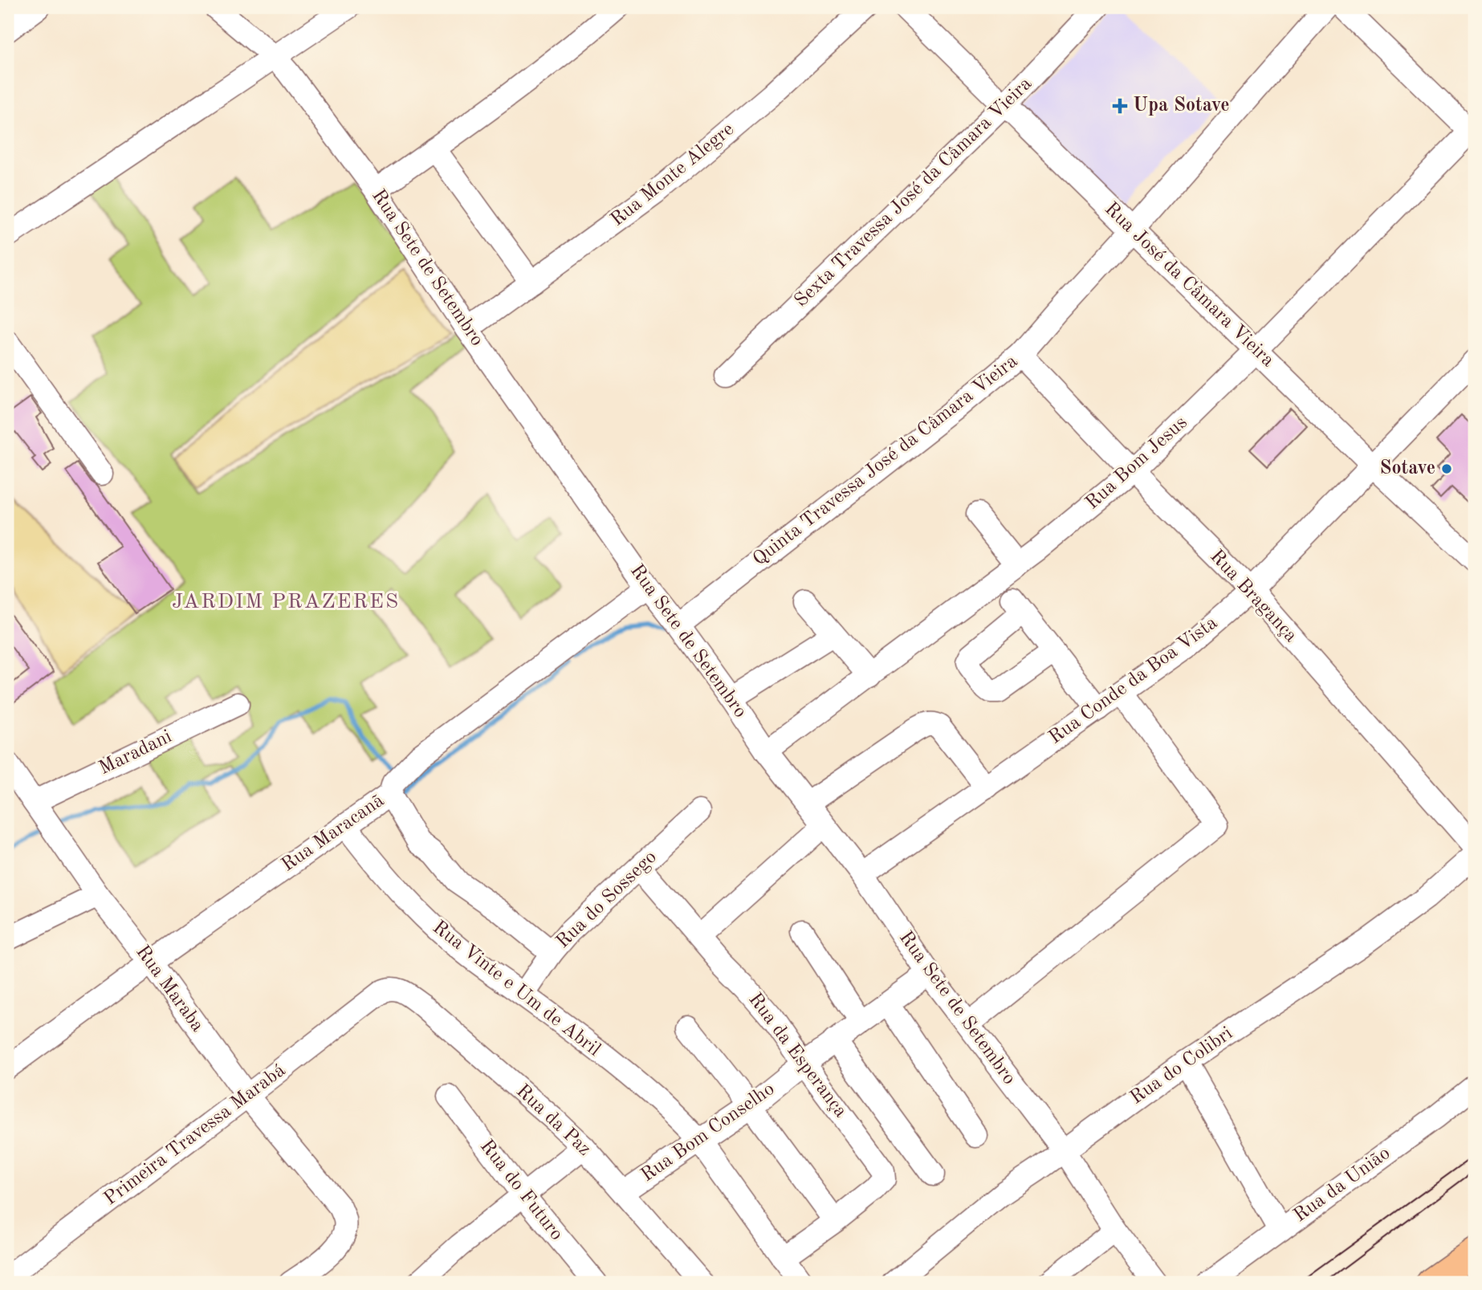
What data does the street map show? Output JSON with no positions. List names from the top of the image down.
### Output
{
  "streets": {
    "street": [
      "Rua Monte Alegre",
      "Sexta Travessa José da Câmara Vieira",
      "Rua Sete de Setembro",
      "Rua José da Câmara Vieira",
      "Quinta Travessa José da Câmara Vieira",
      "Rua Bom Jesus",
      "Rua Bragança",
      "Rua Conde da Boa Vista",
      "Maradani",
      "Rua Maracanã",
      "Rua do Sossego",
      "Rua Maraba",
      "Rua Vinte e Um de Abril",
      "Rua da Esperança",
      "Rua do Colibri",
      "Rua da Paz",
      "Rua Bom Conselho",
      "Primeira Travessa Marabá",
      "Rua da União",
      "Rua do Futuro"
    ]
  },
  "crossings": [
    ["Rua Monte Alegre", "Rua Sete de Setembro"],
    ["Sexta Travessa José da Câmara Vieira", "Rua José da Câmara Vieira"],
    ["Rua Sete de Setembro", "Quinta Travessa José da Câmara Vieira"],
    ["Rua Sete de Setembro", "Rua Bom Jesus"],
    ["Rua Sete de Setembro", "Rua Conde da Boa Vista"],
    ["Rua Sete de Setembro", "Rua Maracanã"],
    ["Rua Sete de Setembro", "Rua do Colibri"],
    ["Rua Sete de Setembro", "Rua Bom Conselho"],
    ["Rua José da Câmara Vieira", "Quinta Travessa José da Câmara Vieira"],
    ["Rua José da Câmara Vieira", "Rua Bom Jesus"],
    ["Rua José da Câmara Vieira", "Rua Conde da Boa Vista"],
    ["Quinta Travessa José da Câmara Vieira", "Rua Bragança"],
    ["Rua Bom Jesus", "Rua Bragança"],
    ["Rua Bragança", "Rua Conde da Boa Vista"],
    ["Maradani", "Rua Maraba"],
    ["Rua Maracanã", "Rua Maraba"],
    ["Rua Maracanã", "Rua Vinte e Um de Abril"],
    ["Rua do Sossego", "Rua Vinte e Um de Abril"],
    ["Rua do Sossego", "Rua da Esperança"],
    ["Rua Maraba", "Primeira Travessa Marabá"],
    ["Rua Vinte e Um de Abril", "Rua Bom Conselho"],
    ["Rua da Esperança", "Rua Bom Conselho"],
    ["Rua da Paz", "Rua Bom Conselho"],
    ["Rua da Paz", "Primeira Travessa Marabá"]
  ],
  "districts": ["JARDIM PRAZERES"],
  "places": {
    "health": ["Upa Sotave"],
    "other": ["Sotave"]
  }
}
